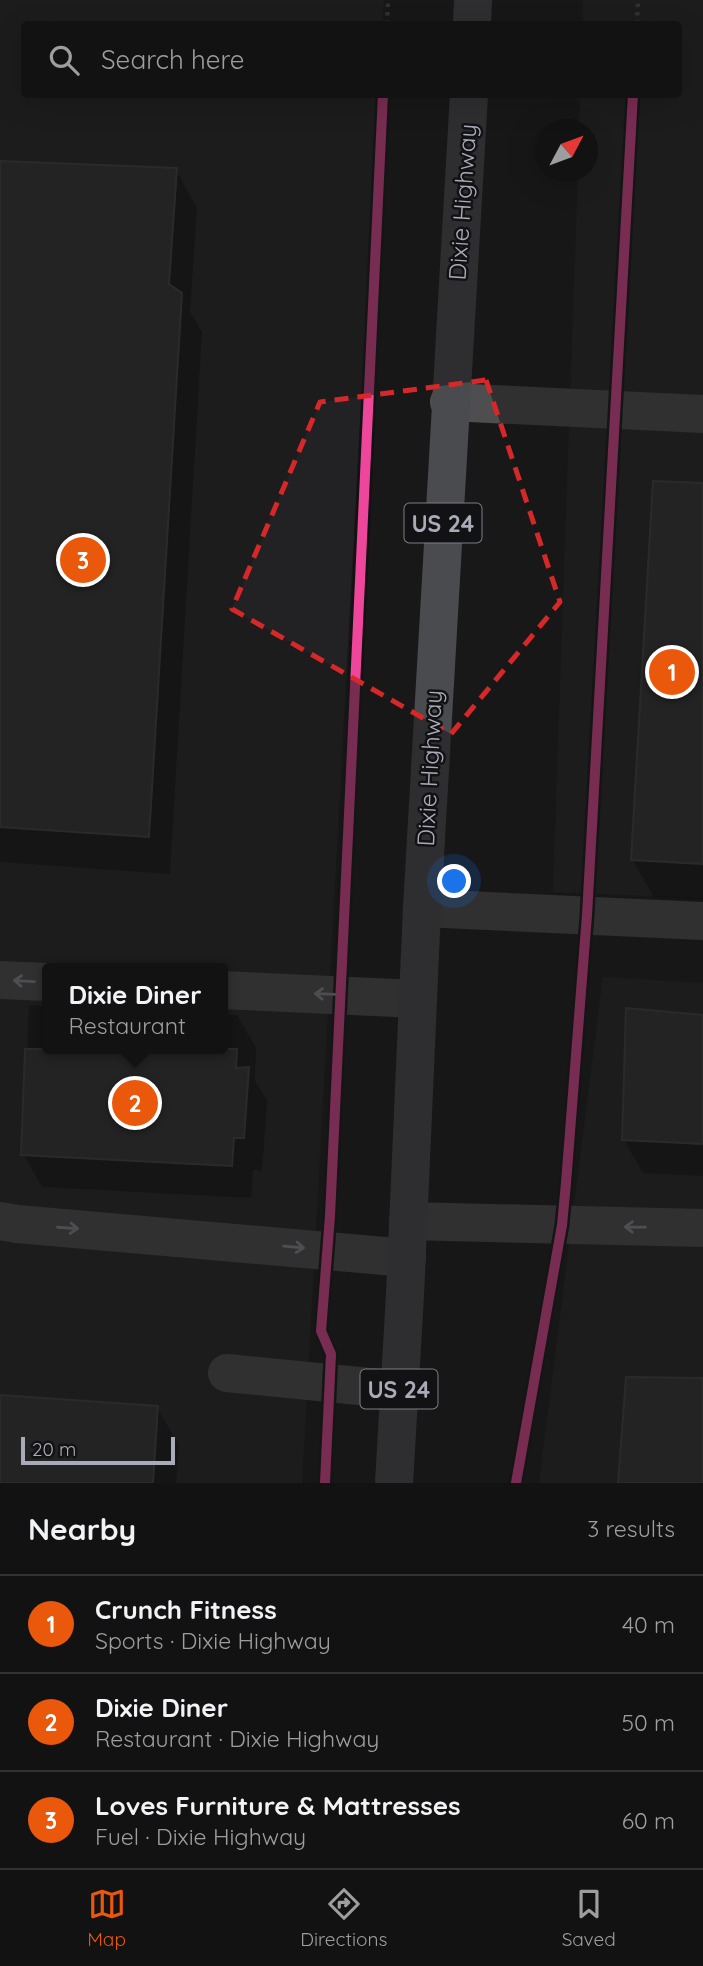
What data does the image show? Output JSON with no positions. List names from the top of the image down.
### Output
{
  "streets": {
    "main road": ["Dixie Highway", "US 24"]
  },
  "scale_bar": "20 m",
  "north": "top right",
  "page": {
    "search": "Search here",
    "pins": ["3", "1", "2"],
    "popup": ["Dixie Diner", "Restaurant"],
    "scale": "20 m",
    "heading": ["Nearby", "3 results"],
    "list": [
      {
        "mark": "1",
        "name": "Crunch Fitness",
        "note": "Sports · Dixie Highway",
        "value": "40 m"
      },
      {
        "mark": "2",
        "name": "Dixie Diner",
        "note": "Restaurant · Dixie Highway",
        "value": "50 m"
      },
      {
        "mark": "3",
        "name": "Loves Furniture & Mattresses",
        "note": "Fuel · Dixie Highway",
        "value": "60 m"
      }
    ],
    "nav": ["Map", "Directions", "Saved"]
  }
}
